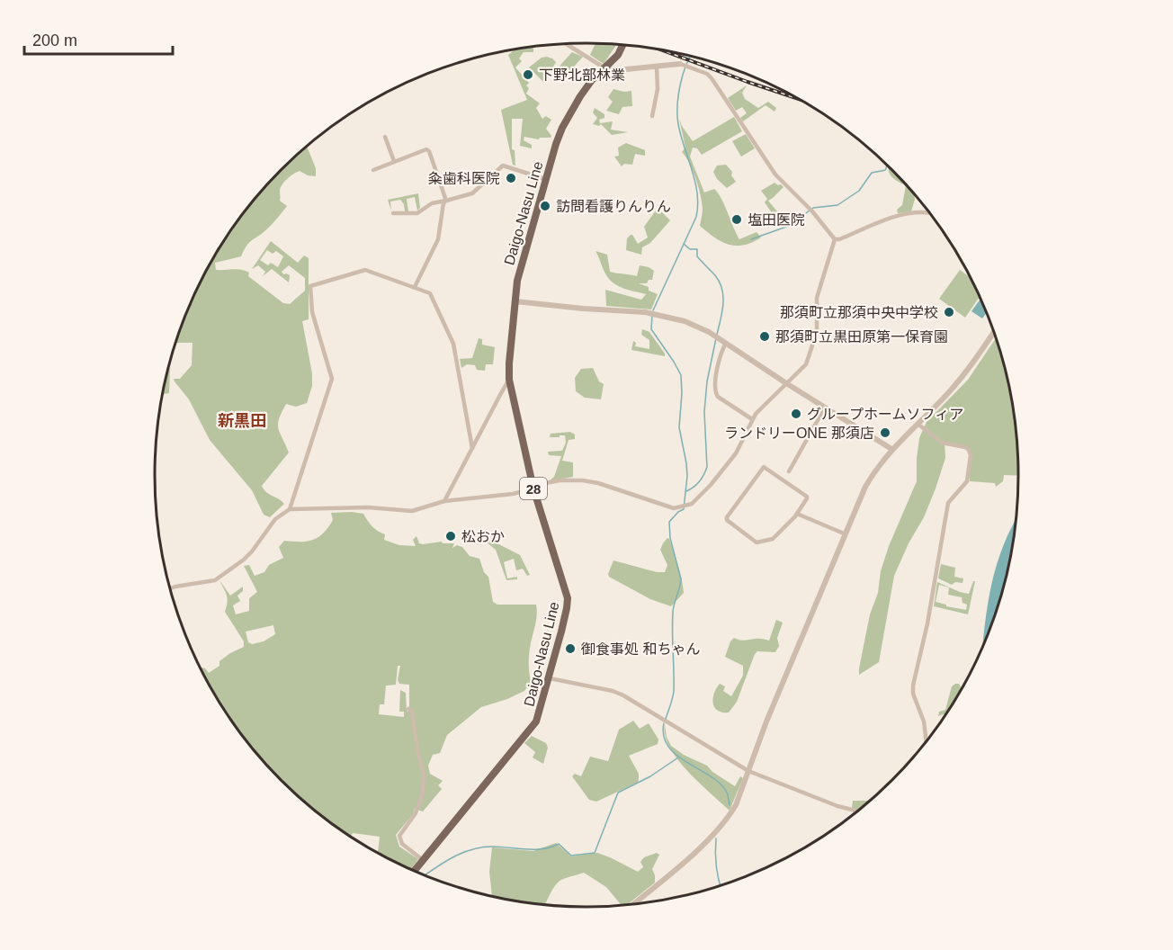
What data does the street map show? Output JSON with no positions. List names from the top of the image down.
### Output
{
  "streets": {
    "main road": ["Daigo-Nasu Line", "28"]
  },
  "districts": ["新黒田"],
  "places": [
    "下野北部林業",
    "粂歯科医院",
    "訪問看護りんりん",
    "塩田医院",
    "那須町立那須中央中学校",
    "那須町立黒田原第一保育園",
    "グループホームソフィア",
    "ランドリーONE 那須店",
    "松おか",
    "御食事処 和ちゃん"
  ],
  "scale_bar": "200 m"
}
